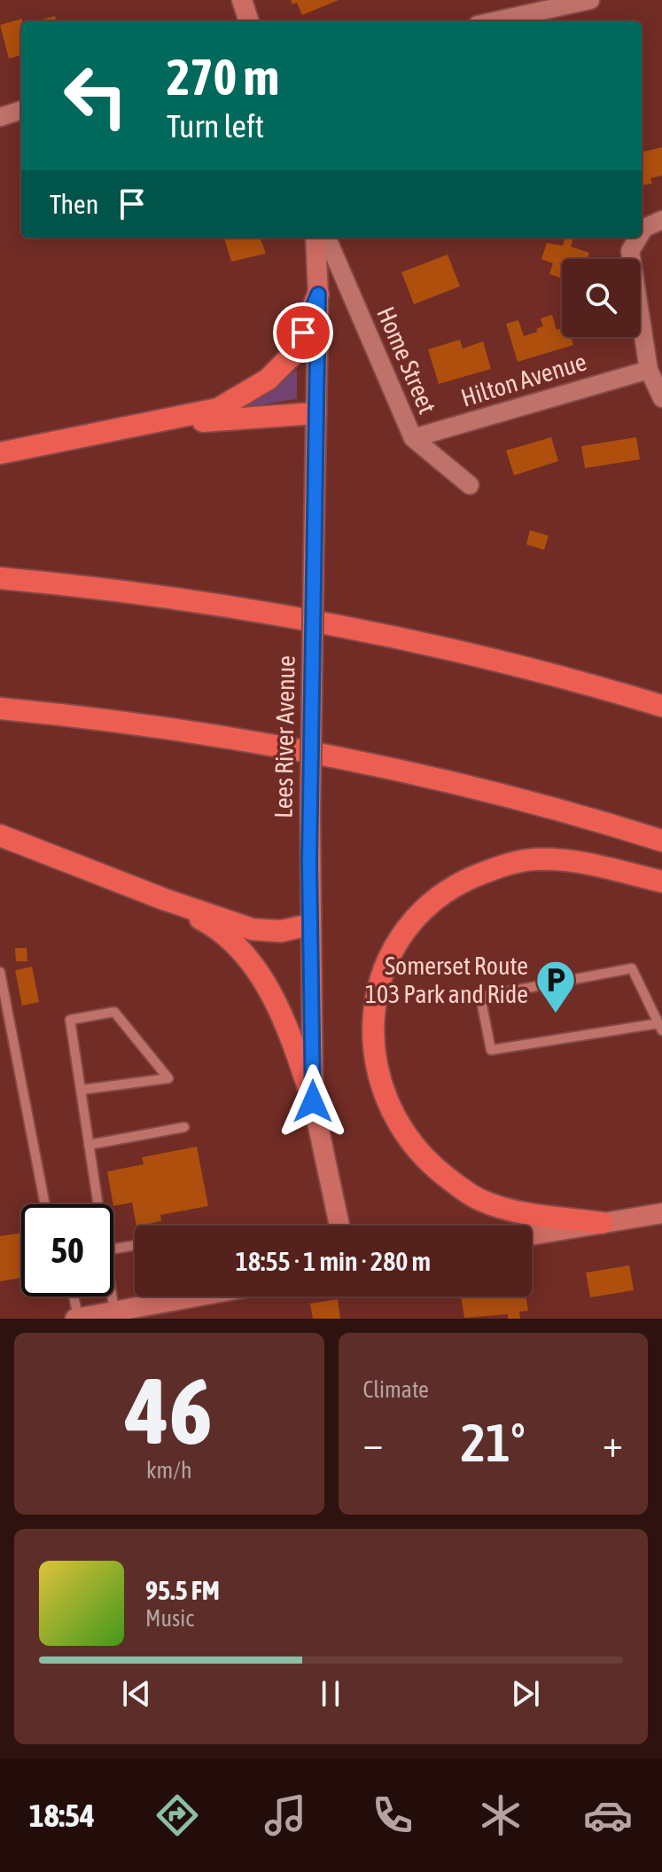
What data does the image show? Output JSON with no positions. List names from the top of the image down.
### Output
{
  "streets": {
    "main road": ["Lees River Avenue"],
    "street": ["Home Street", "Hilton Avenue"]
  },
  "crossings": [
    ["Home Street", "Hilton Avenue"]
  ],
  "places": {
    "parking": ["Somerset Route 103 Park and Ride"]
  },
  "page": {
    "turn": ["270 m", "Turn left"],
    "then": "Then",
    "limit": "50",
    "trip": "18:55 · 1 min · 280 m",
    "tile": [
      ["46", "km/h"],
      "Climate"
    ],
    "heat": ["−", "21°", "+"],
    "song": ["95.5 FM", "Music"],
    "tabs": "18:54"
  }
}
